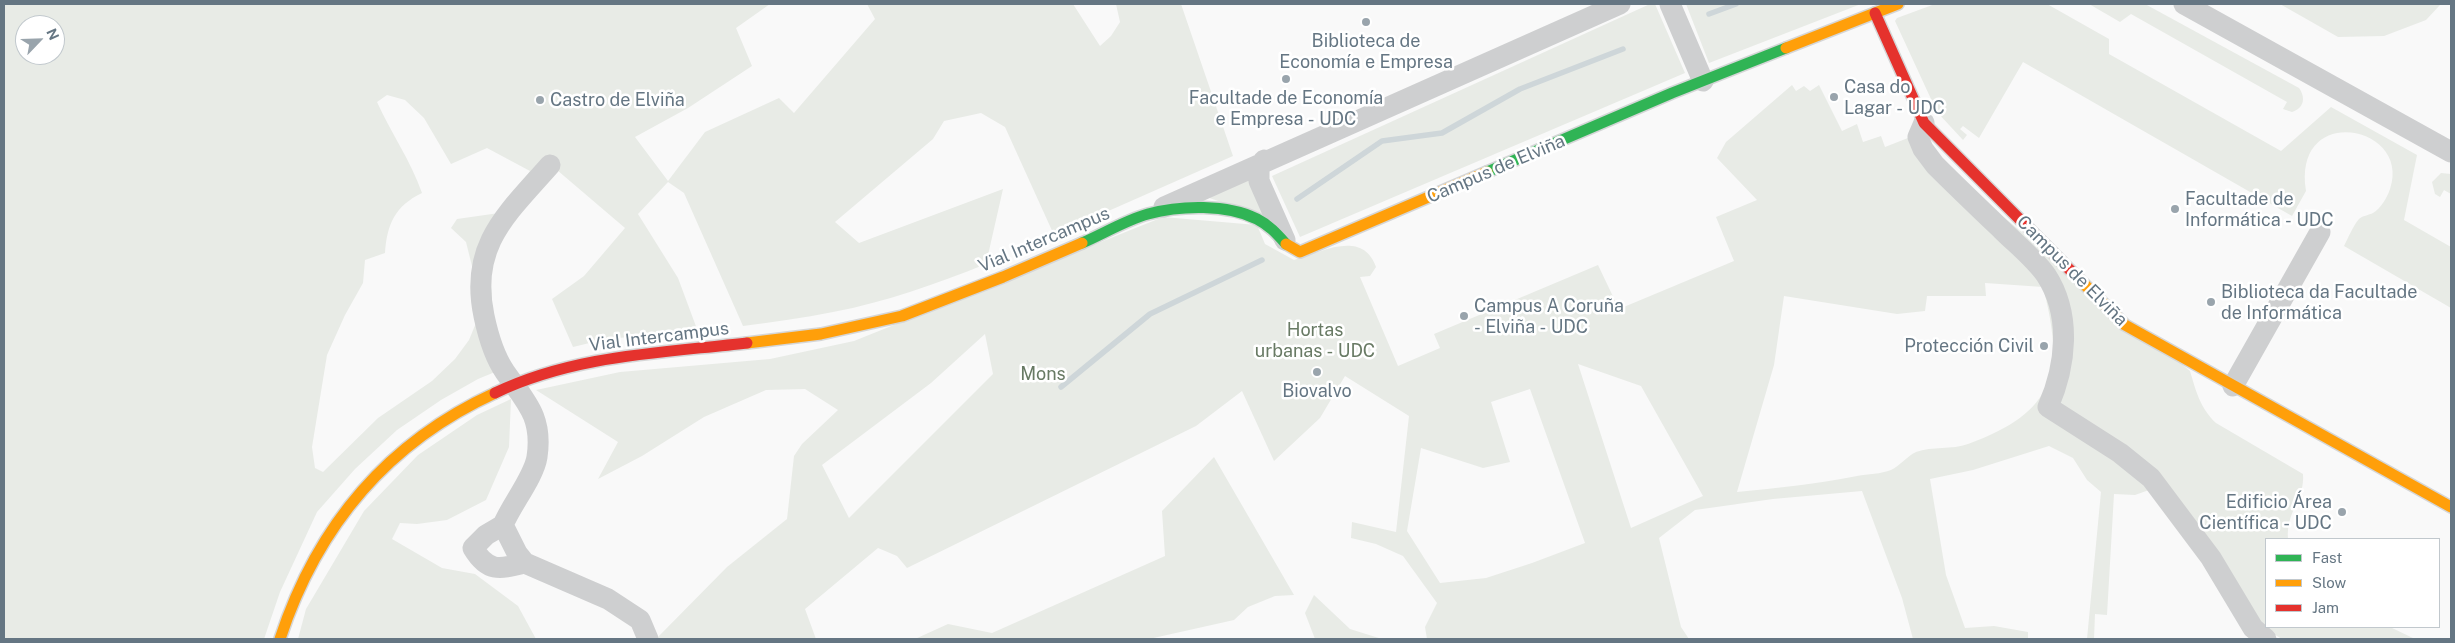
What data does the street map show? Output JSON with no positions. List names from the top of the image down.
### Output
{
  "streets": {
    "street": ["Campus de Elviña", "Vial Intercampus"]
  },
  "parks": ["Hortas urbanas - UDC", "Mons"],
  "places": [
    "Biblioteca de Economía e Empresa",
    "Facultade de Economía e Empresa - UDC",
    "Casa do Lagar - UDC",
    "Castro de Elviña",
    "Facultade de Informática - UDC",
    "Biblioteca da Facultade de Informática",
    "Campus A Coruña - Elviña - UDC",
    "Protección Civil",
    "Biovalvo",
    "Edificio Área Científica - UDC"
  ],
  "legend": ["Fast", "Slow", "Jam"],
  "north": "top right"
}
